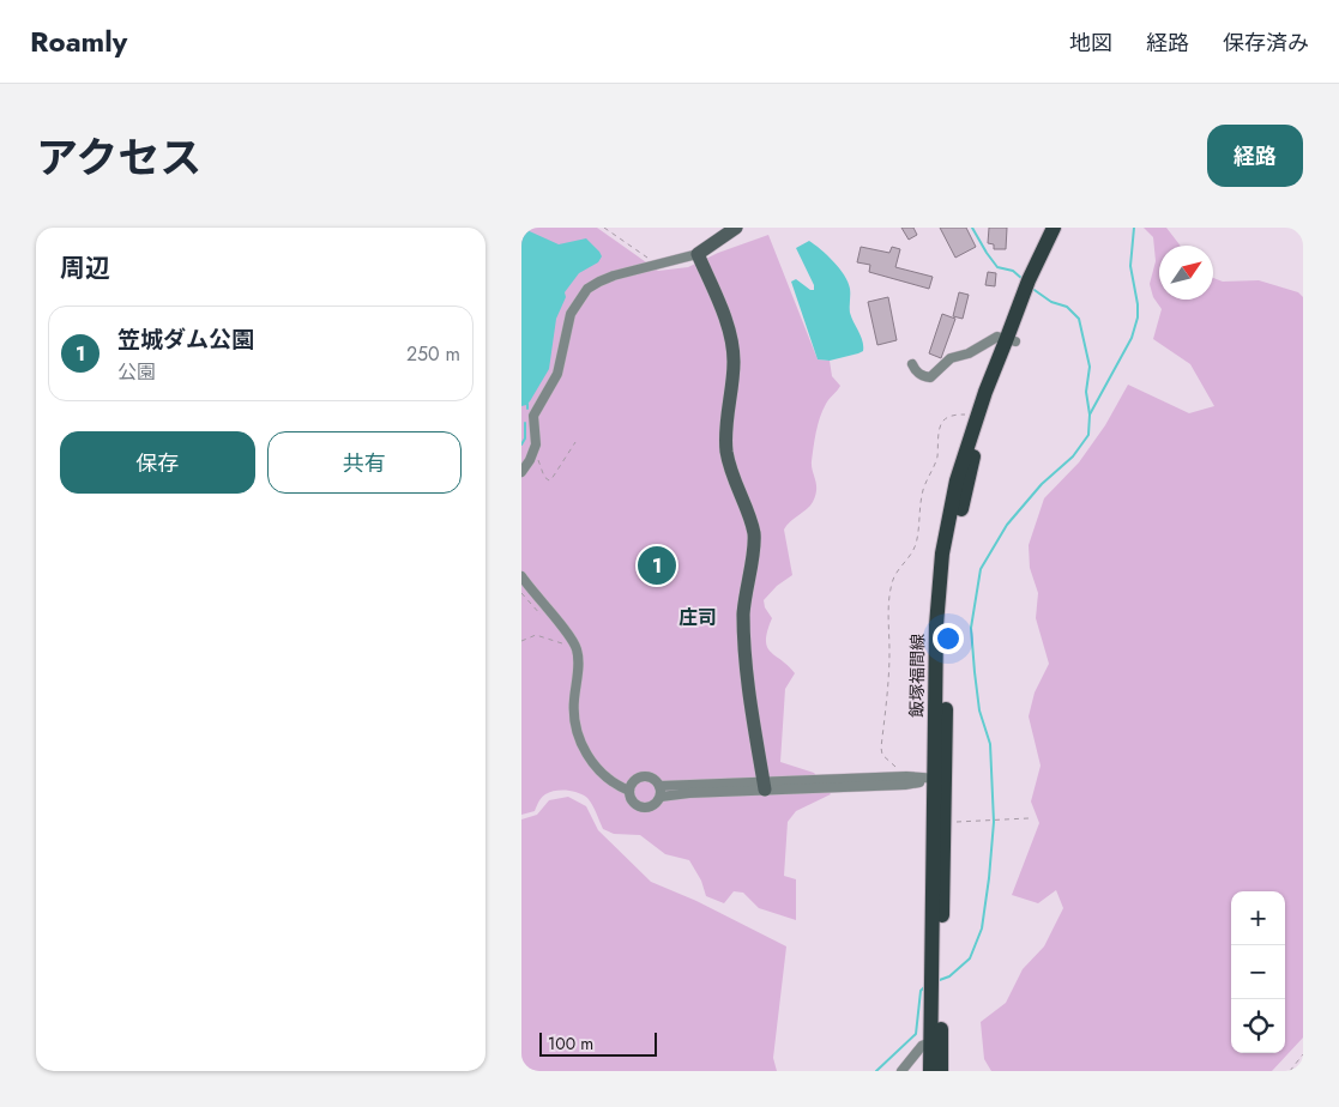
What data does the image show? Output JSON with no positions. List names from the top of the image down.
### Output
{
  "streets": {
    "main road": ["飯塚福間線"]
  },
  "districts": ["庄司"],
  "scale_bar": "100 m",
  "north": "top right",
  "page": {
    "header": "Roamly",
    "nav": ["地図", "経路", "保存済み"],
    "title": "アクセス",
    "buttons": [
      "経路",
      ["保存", "共有"]
    ],
    "heading": "周辺",
    "list": [
      {
        "mark": "1",
        "name": "笠城ダム公園",
        "note": "公園",
        "value": "250 m"
      }
    ],
    "pins": "1",
    "map_buttons": ["+", "−"],
    "scale": "100 m"
  }
}
